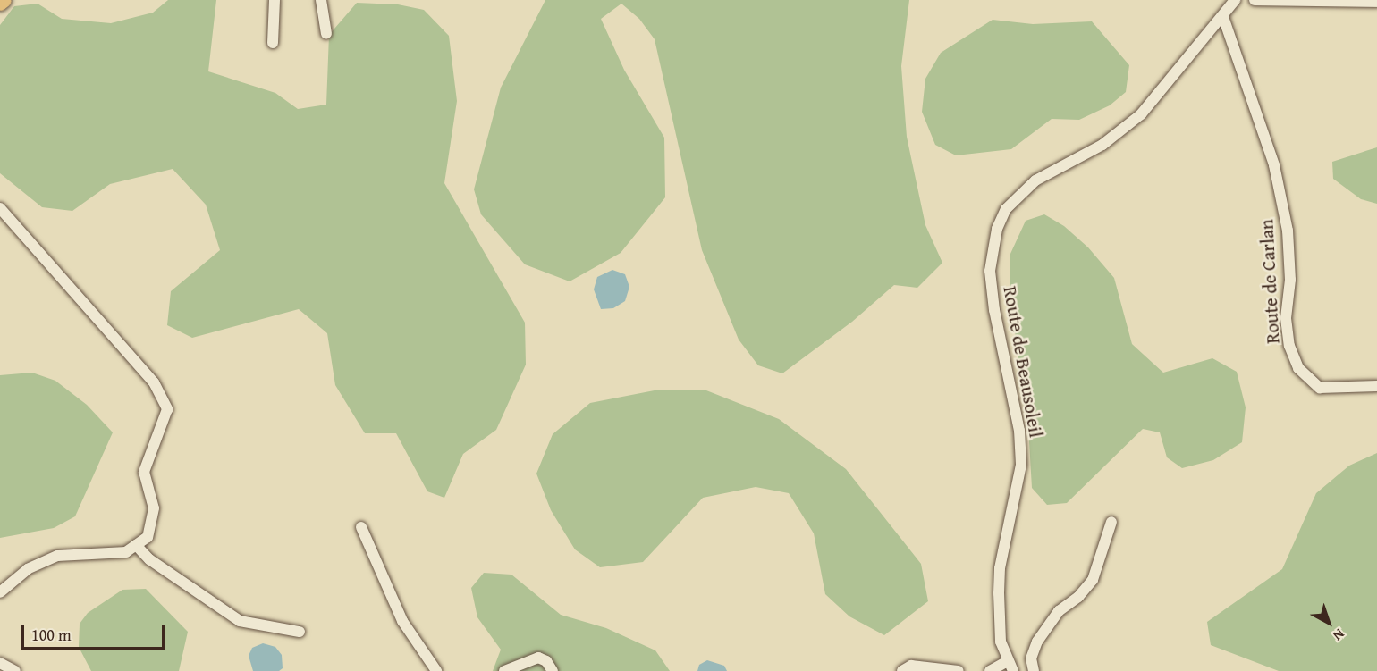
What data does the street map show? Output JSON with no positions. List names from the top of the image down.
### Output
{
  "streets": {
    "street": ["Route de Carlan", "Route de Beausoleil"]
  },
  "crossings": [
    ["Route de Carlan", "Route de Beausoleil"]
  ],
  "scale_bar": "100 m",
  "north": "bottom right"
}
